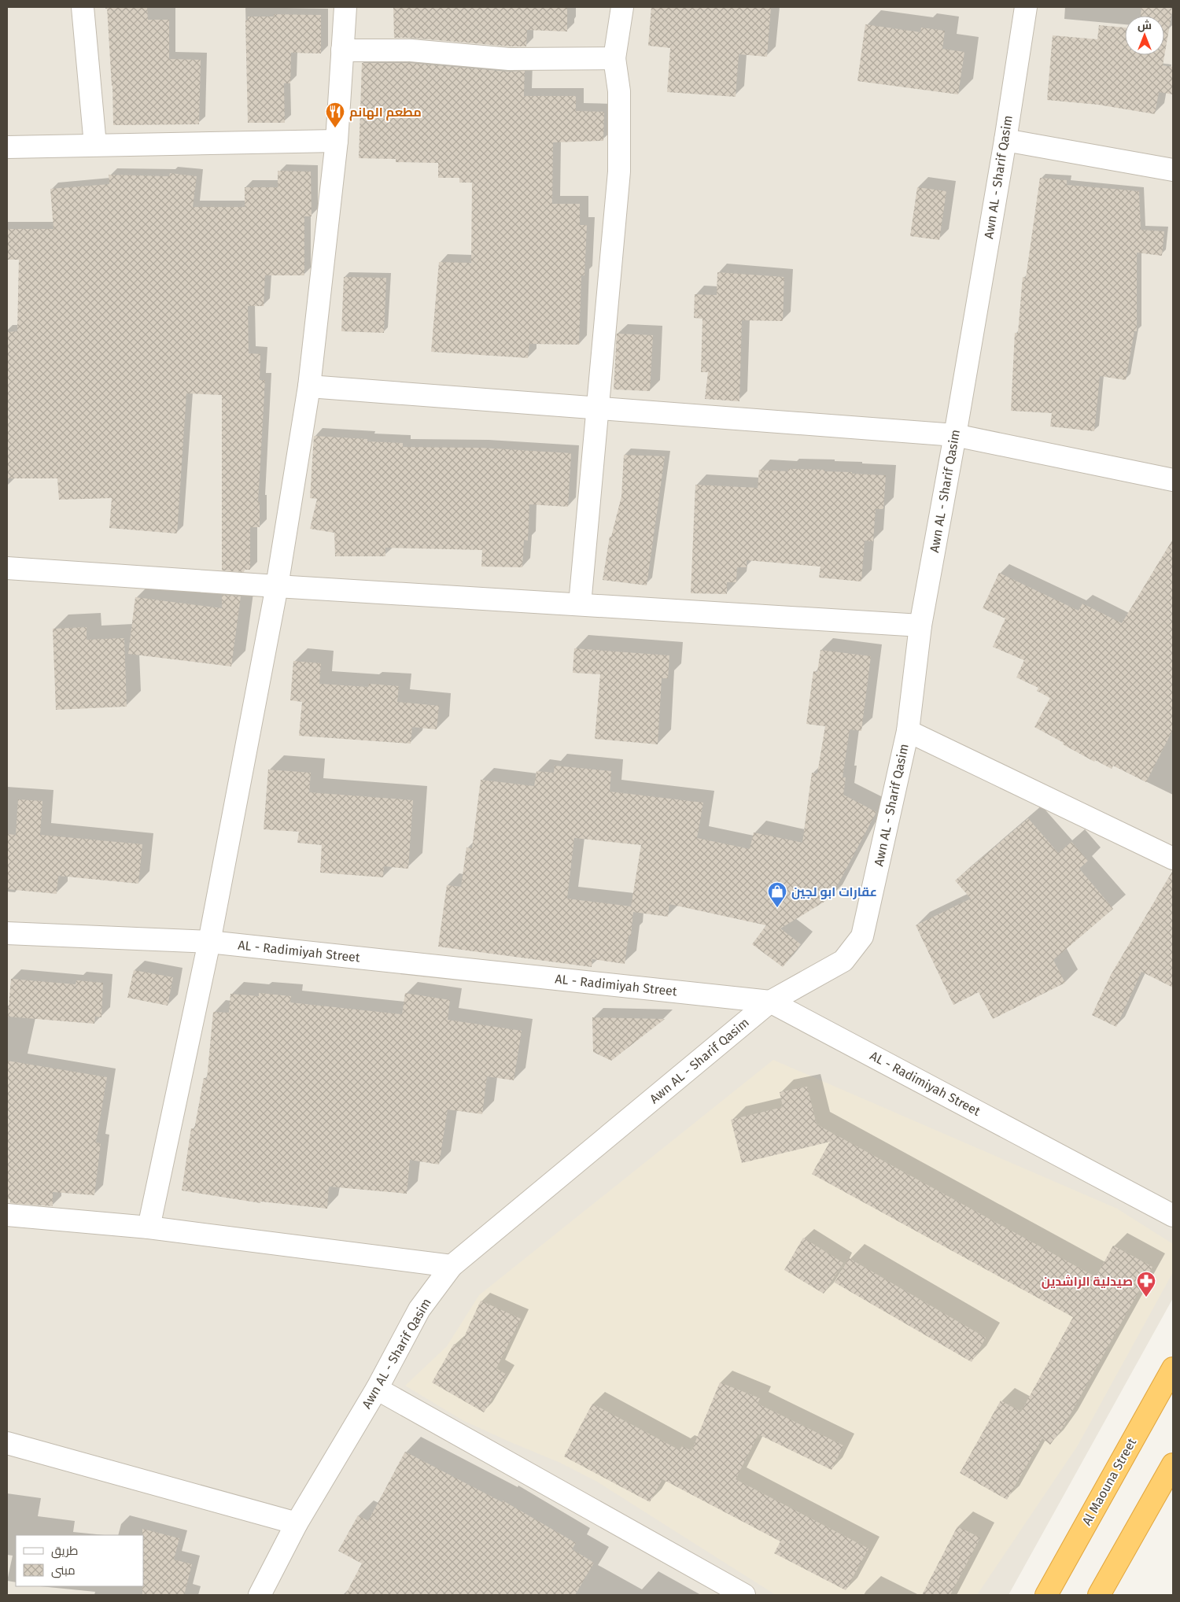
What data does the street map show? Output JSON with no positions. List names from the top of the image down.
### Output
{
  "streets": {
    "highway": ["Al Maouna Street"],
    "street": ["Awn AL - Sharif Qasim", "AL - Radimiyah Street"]
  },
  "crossings": [
    ["Awn AL - Sharif Qasim", "AL - Radimiyah Street"]
  ],
  "places": {
    "restaurant": ["مطعم الهانم"],
    "shop": ["عقارات ابو لجين"],
    "pharmacy": ["صيدلية الراشدين"]
  },
  "legend": ["طريق", "مبنى"],
  "north": "top"
}
